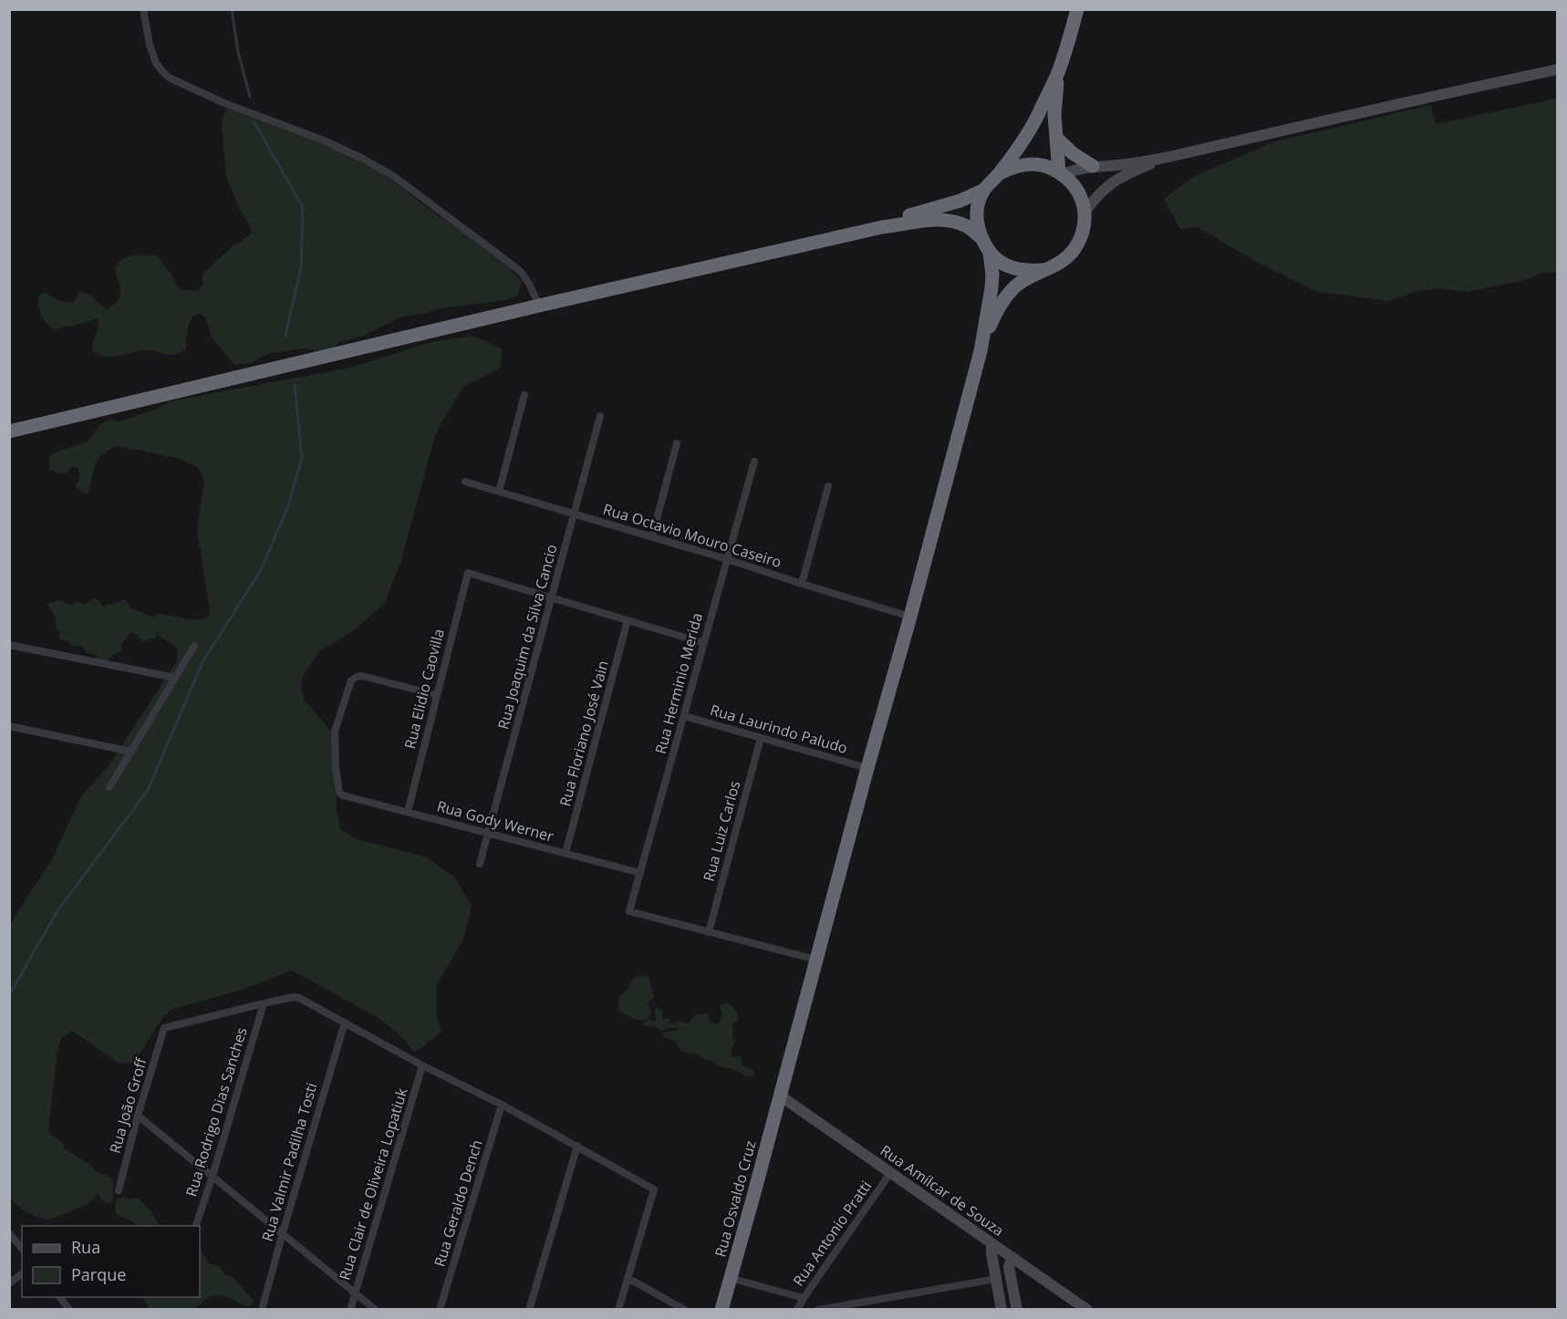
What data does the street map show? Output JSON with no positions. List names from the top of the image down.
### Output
{
  "streets": {
    "highway": ["Rua Osvaldo Cruz"],
    "main road": ["Rua Amílcar de Souza"],
    "street": [
      "Rua Octavio Mouro Caseiro",
      "Rua Joaquim da Silva Cancio",
      "Rua Herminio Merida",
      "Rua Elidio Caovilla",
      "Rua Laurindo Paludo",
      "Rua Floriano José Vain",
      "Rua Gody Werner",
      "Rua Luiz Carlos",
      "Rua João Groff",
      "Rua Rodrigo Dias Sanches",
      "Rua Valmir Padilha Tosti",
      "Rua Clair de Oliveira Lopatiuk",
      "Rua Geraldo Dench",
      "Rua Antonio Pratti"
    ]
  },
  "crossings": [
    ["Rua Octavio Mouro Caseiro", "Rua Joaquim da Silva Cancio"],
    ["Rua Octavio Mouro Caseiro", "Rua Herminio Merida"],
    ["Rua Octavio Mouro Caseiro", "Rua Osvaldo Cruz"],
    ["Rua Joaquim da Silva Cancio", "Rua Elidio Caovilla"],
    ["Rua Joaquim da Silva Cancio", "Rua Gody Werner"],
    ["Rua Herminio Merida", "Rua Laurindo Paludo"],
    ["Rua Herminio Merida", "Rua Gody Werner"],
    ["Rua Herminio Merida", "Rua Luiz Carlos"],
    ["Rua Elidio Caovilla", "Rua Gody Werner"],
    ["Rua Laurindo Paludo", "Rua Luiz Carlos"],
    ["Rua Laurindo Paludo", "Rua Osvaldo Cruz"],
    ["Rua Floriano José Vain", "Rua Gody Werner"],
    ["Rua João Groff", "Rua Rodrigo Dias Sanches"],
    ["Rua Amílcar de Souza", "Rua Osvaldo Cruz"],
    ["Rua Amílcar de Souza", "Rua Antonio Pratti"]
  ],
  "legend": ["Rua", "Parque"]
}
